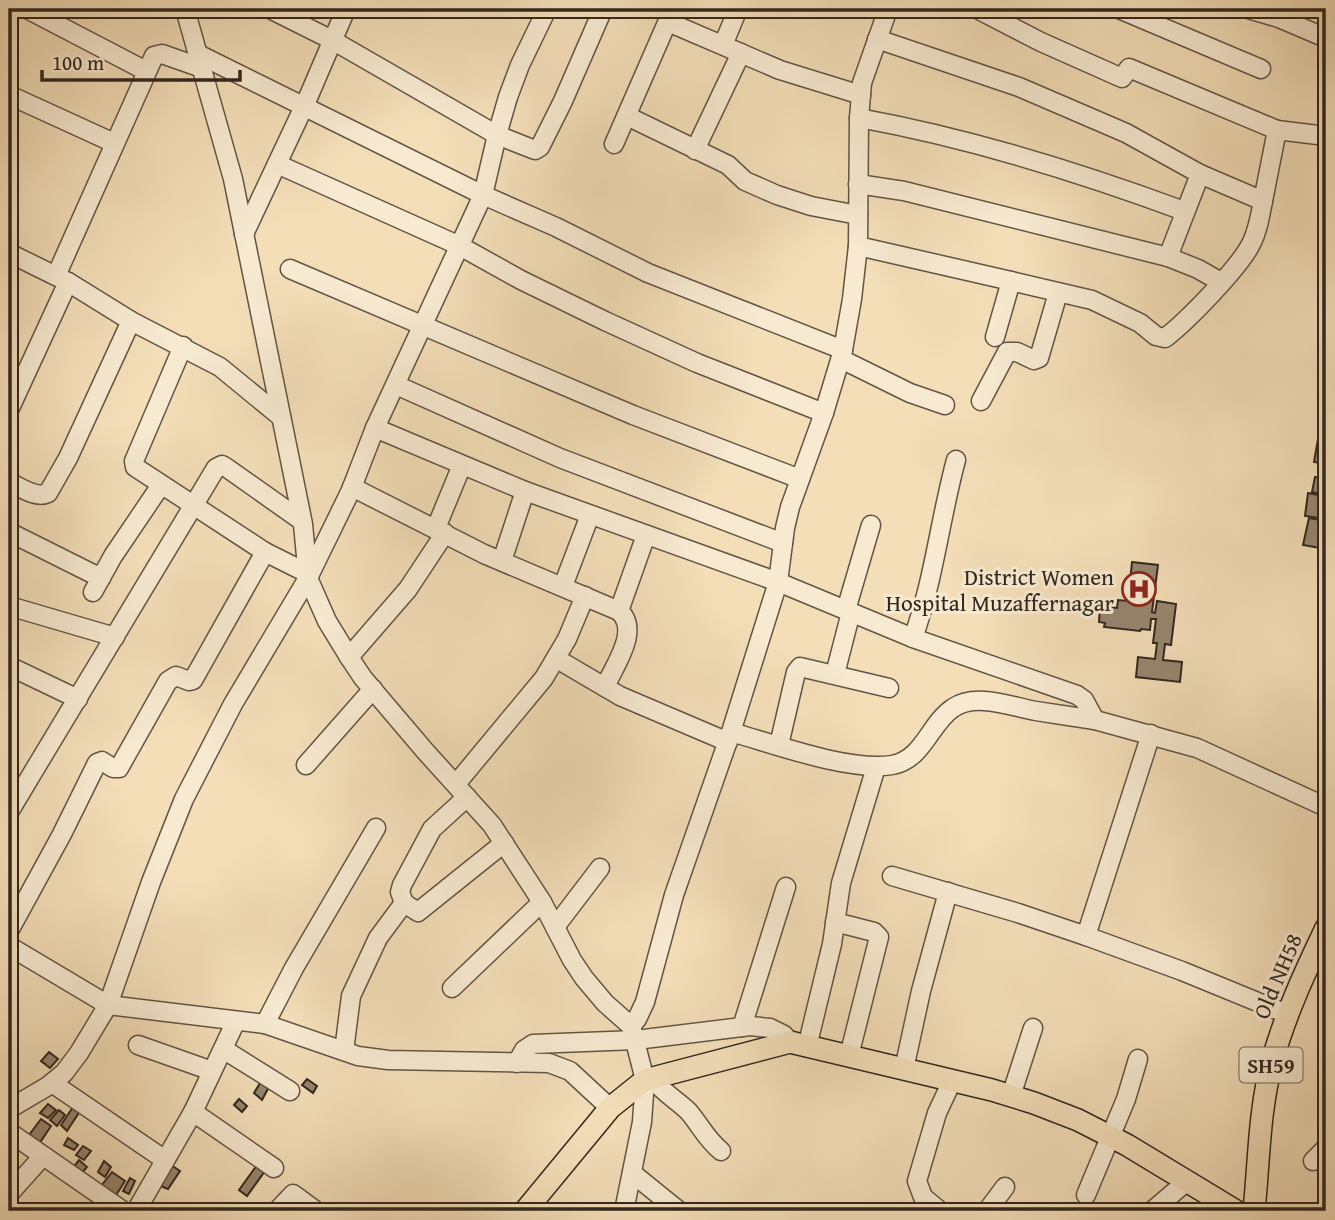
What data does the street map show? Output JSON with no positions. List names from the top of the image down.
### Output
{
  "streets": {
    "main road": ["Old NH58", "SH59"]
  },
  "places": {
    "hospital": ["District Women Hospital Muzaffernagar"]
  },
  "scale_bar": "100 m"
}
